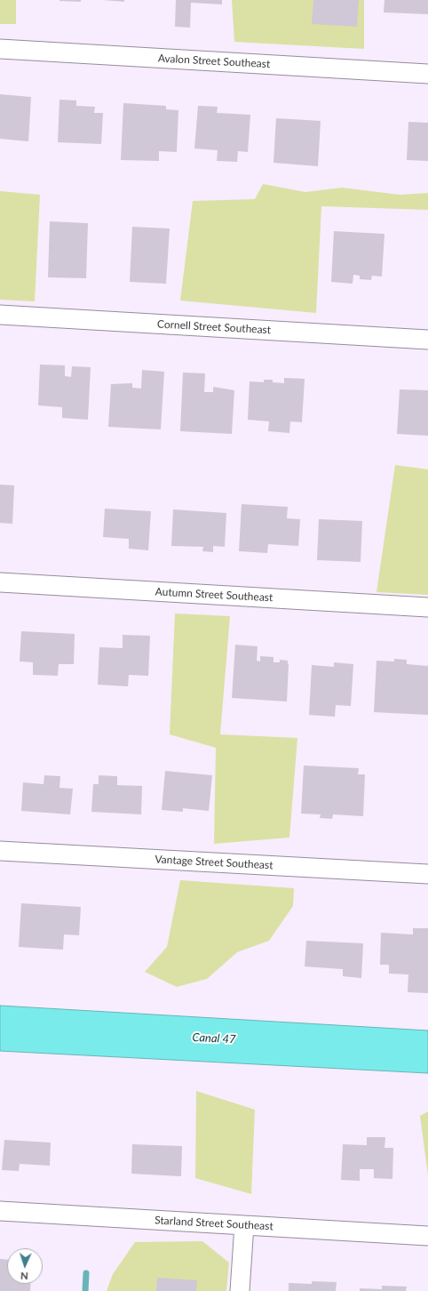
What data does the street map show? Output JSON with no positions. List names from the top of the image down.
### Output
{
  "streets": {
    "street": [
      "Avalon Street Southeast",
      "Cornell Street Southeast",
      "Autumn Street Southeast",
      "Vantage Street Southeast",
      "Starland Street Southeast"
    ]
  },
  "water": ["Canal 47"],
  "north": "bottom"
}
